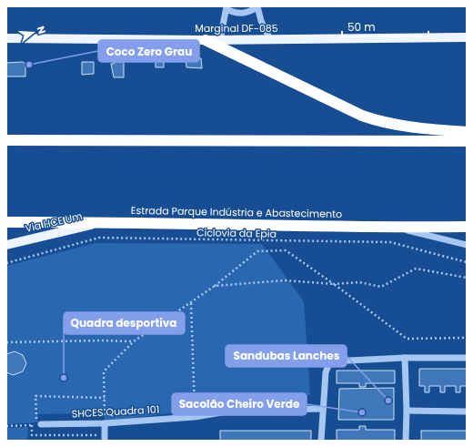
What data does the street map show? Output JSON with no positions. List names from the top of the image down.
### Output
{
  "streets": {
    "highway": ["Estrada Parque Indústria e Abastecimento"],
    "main road": ["Marginal DF-085", "Via HCE Um"],
    "street": ["SHCES Quadra 101"],
    "path": ["Ciclovia da Epia"]
  },
  "crossings": [
    ["Estrada Parque Indústria e Abastecimento", "Via HCE Um"]
  ],
  "places": [
    "Coco Zero Grau",
    "Quadra desportiva",
    "Sandubas Lanches",
    "Sacolão Cheiro Verde"
  ],
  "scale_bar": "50 m",
  "north": "right"
}
